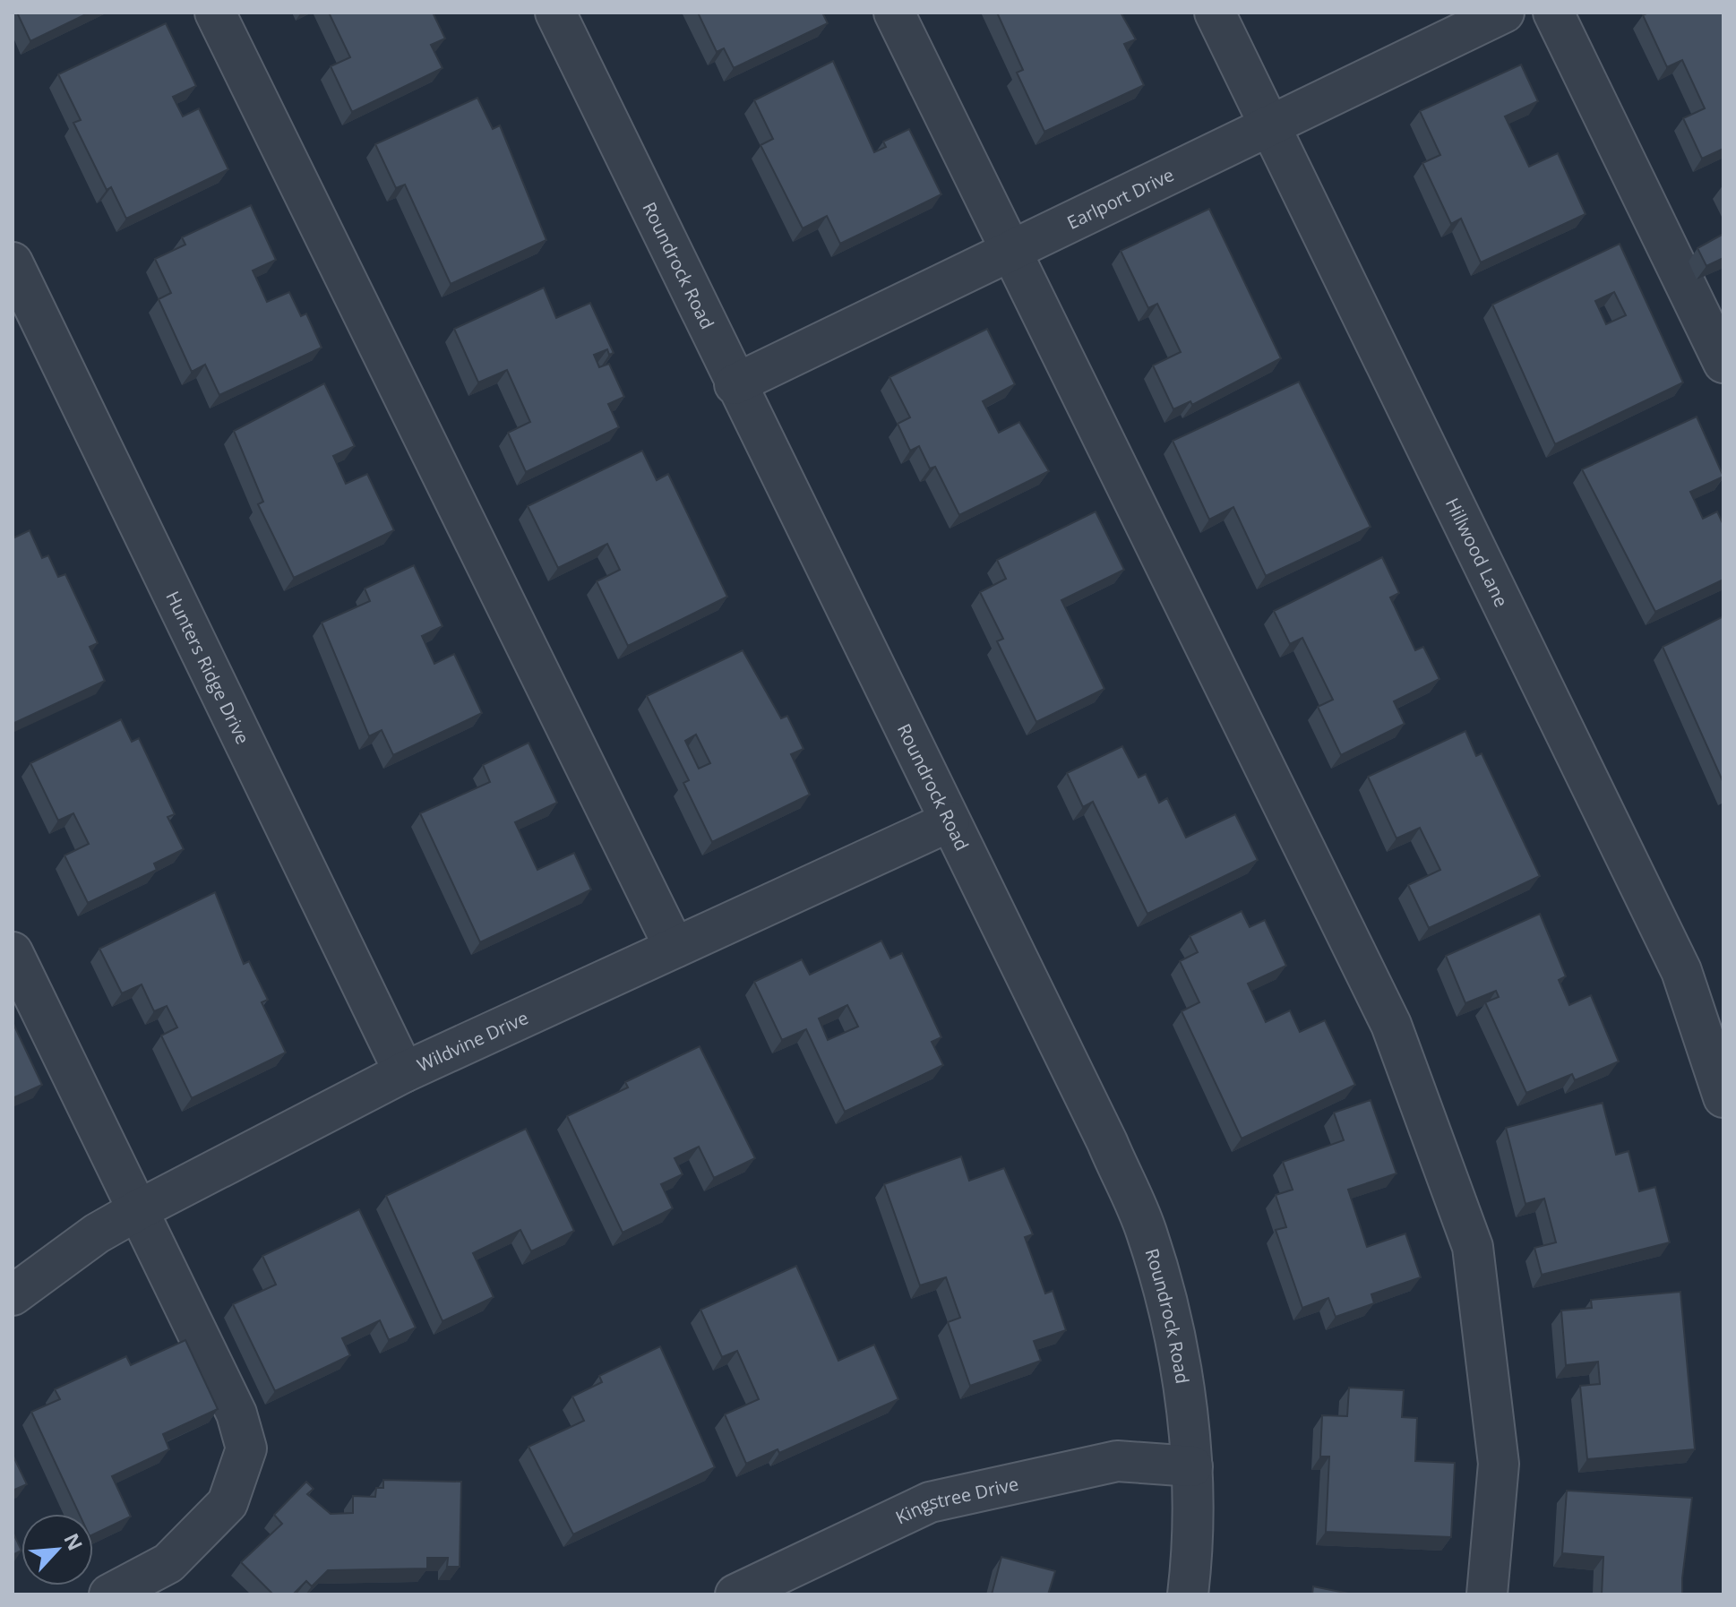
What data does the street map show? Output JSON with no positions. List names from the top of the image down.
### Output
{
  "streets": {
    "street": [
      "Earlport Drive",
      "Roundrock Road",
      "Hillwood Lane",
      "Hunters Ridge Drive",
      "Wildvine Drive",
      "Kingstree Drive"
    ]
  },
  "crossings": [
    ["Earlport Drive", "Roundrock Road"],
    ["Earlport Drive", "Hillwood Lane"],
    ["Roundrock Road", "Wildvine Drive"],
    ["Roundrock Road", "Kingstree Drive"],
    ["Hunters Ridge Drive", "Wildvine Drive"]
  ],
  "north": "top right"
}
